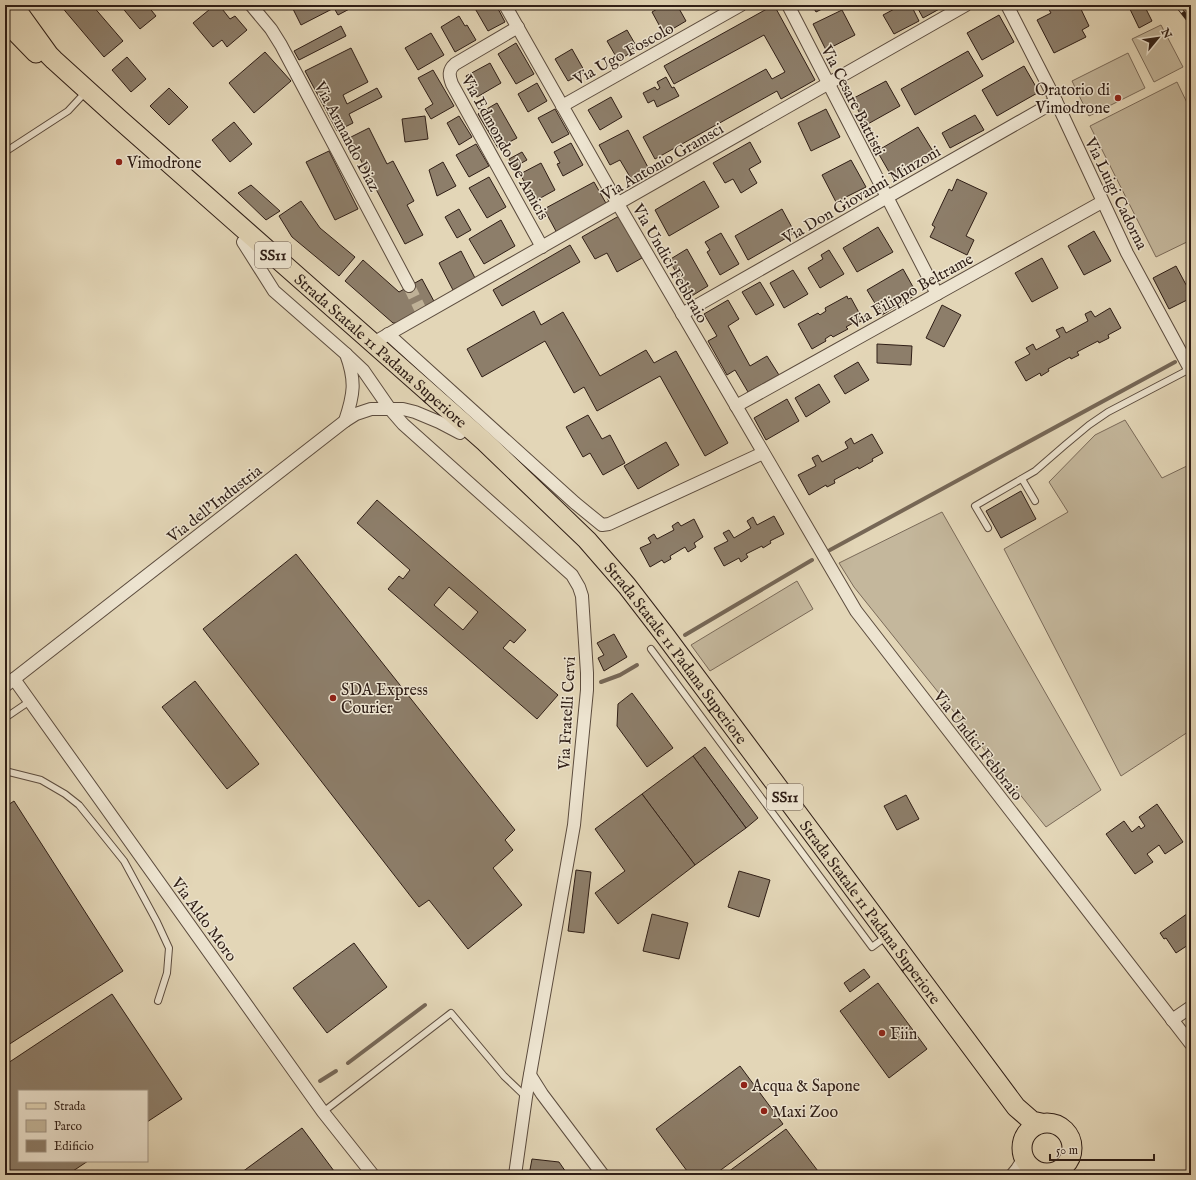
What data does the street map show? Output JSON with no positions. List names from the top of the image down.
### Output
{
  "streets": {
    "main road": ["SS11", "Strada Statale 11 Padana Superiore"],
    "street": [
      "Via Ugo Foscolo",
      "Via Cesare Battisti",
      "Via Armando Diaz",
      "Via Edmondo De Amicis",
      "Via Antonio Gramsci",
      "Via Luigi Cadorna",
      "Via Don Giovanni Minzoni",
      "Via Undici Febbraio",
      "Via Filippo Beltrame",
      "Via dell'Industria",
      "Via Fratelli Cervi",
      "Via Aldo Moro"
    ]
  },
  "crossings": [
    ["Via Ugo Foscolo", "Via Undici Febbraio"],
    ["Via Cesare Battisti", "Via Antonio Gramsci"],
    ["Via Cesare Battisti", "Via Don Giovanni Minzoni"],
    ["Via Cesare Battisti", "Via Filippo Beltrame"],
    ["Via Edmondo De Amicis", "Via Antonio Gramsci"],
    ["Via Edmondo De Amicis", "Via Undici Febbraio"],
    ["Via Antonio Gramsci", "Via Undici Febbraio"],
    ["Via Antonio Gramsci", "Strada Statale 11 Padana Superiore"],
    ["Via Luigi Cadorna", "Via Don Giovanni Minzoni"],
    ["Via Luigi Cadorna", "Via Filippo Beltrame"],
    ["Via Don Giovanni Minzoni", "Via Undici Febbraio"],
    ["Via Undici Febbraio", "Via Filippo Beltrame"],
    ["Strada Statale 11 Padana Superiore", "Via dell'Industria"],
    ["Strada Statale 11 Padana Superiore", "Via Fratelli Cervi"],
    ["Via dell'Industria", "Via Fratelli Cervi"],
    ["Via dell'Industria", "Via Aldo Moro"]
  ],
  "places": [
    "Oratorio di Vimodrone",
    "Vimodrone",
    "SDA Express Courier",
    "Fiin",
    "Acqua & Sapone",
    "Maxi Zoo"
  ],
  "legend": ["Strada", "Parco", "Edificio"],
  "scale_bar": "50 m",
  "north": "top right"
}
